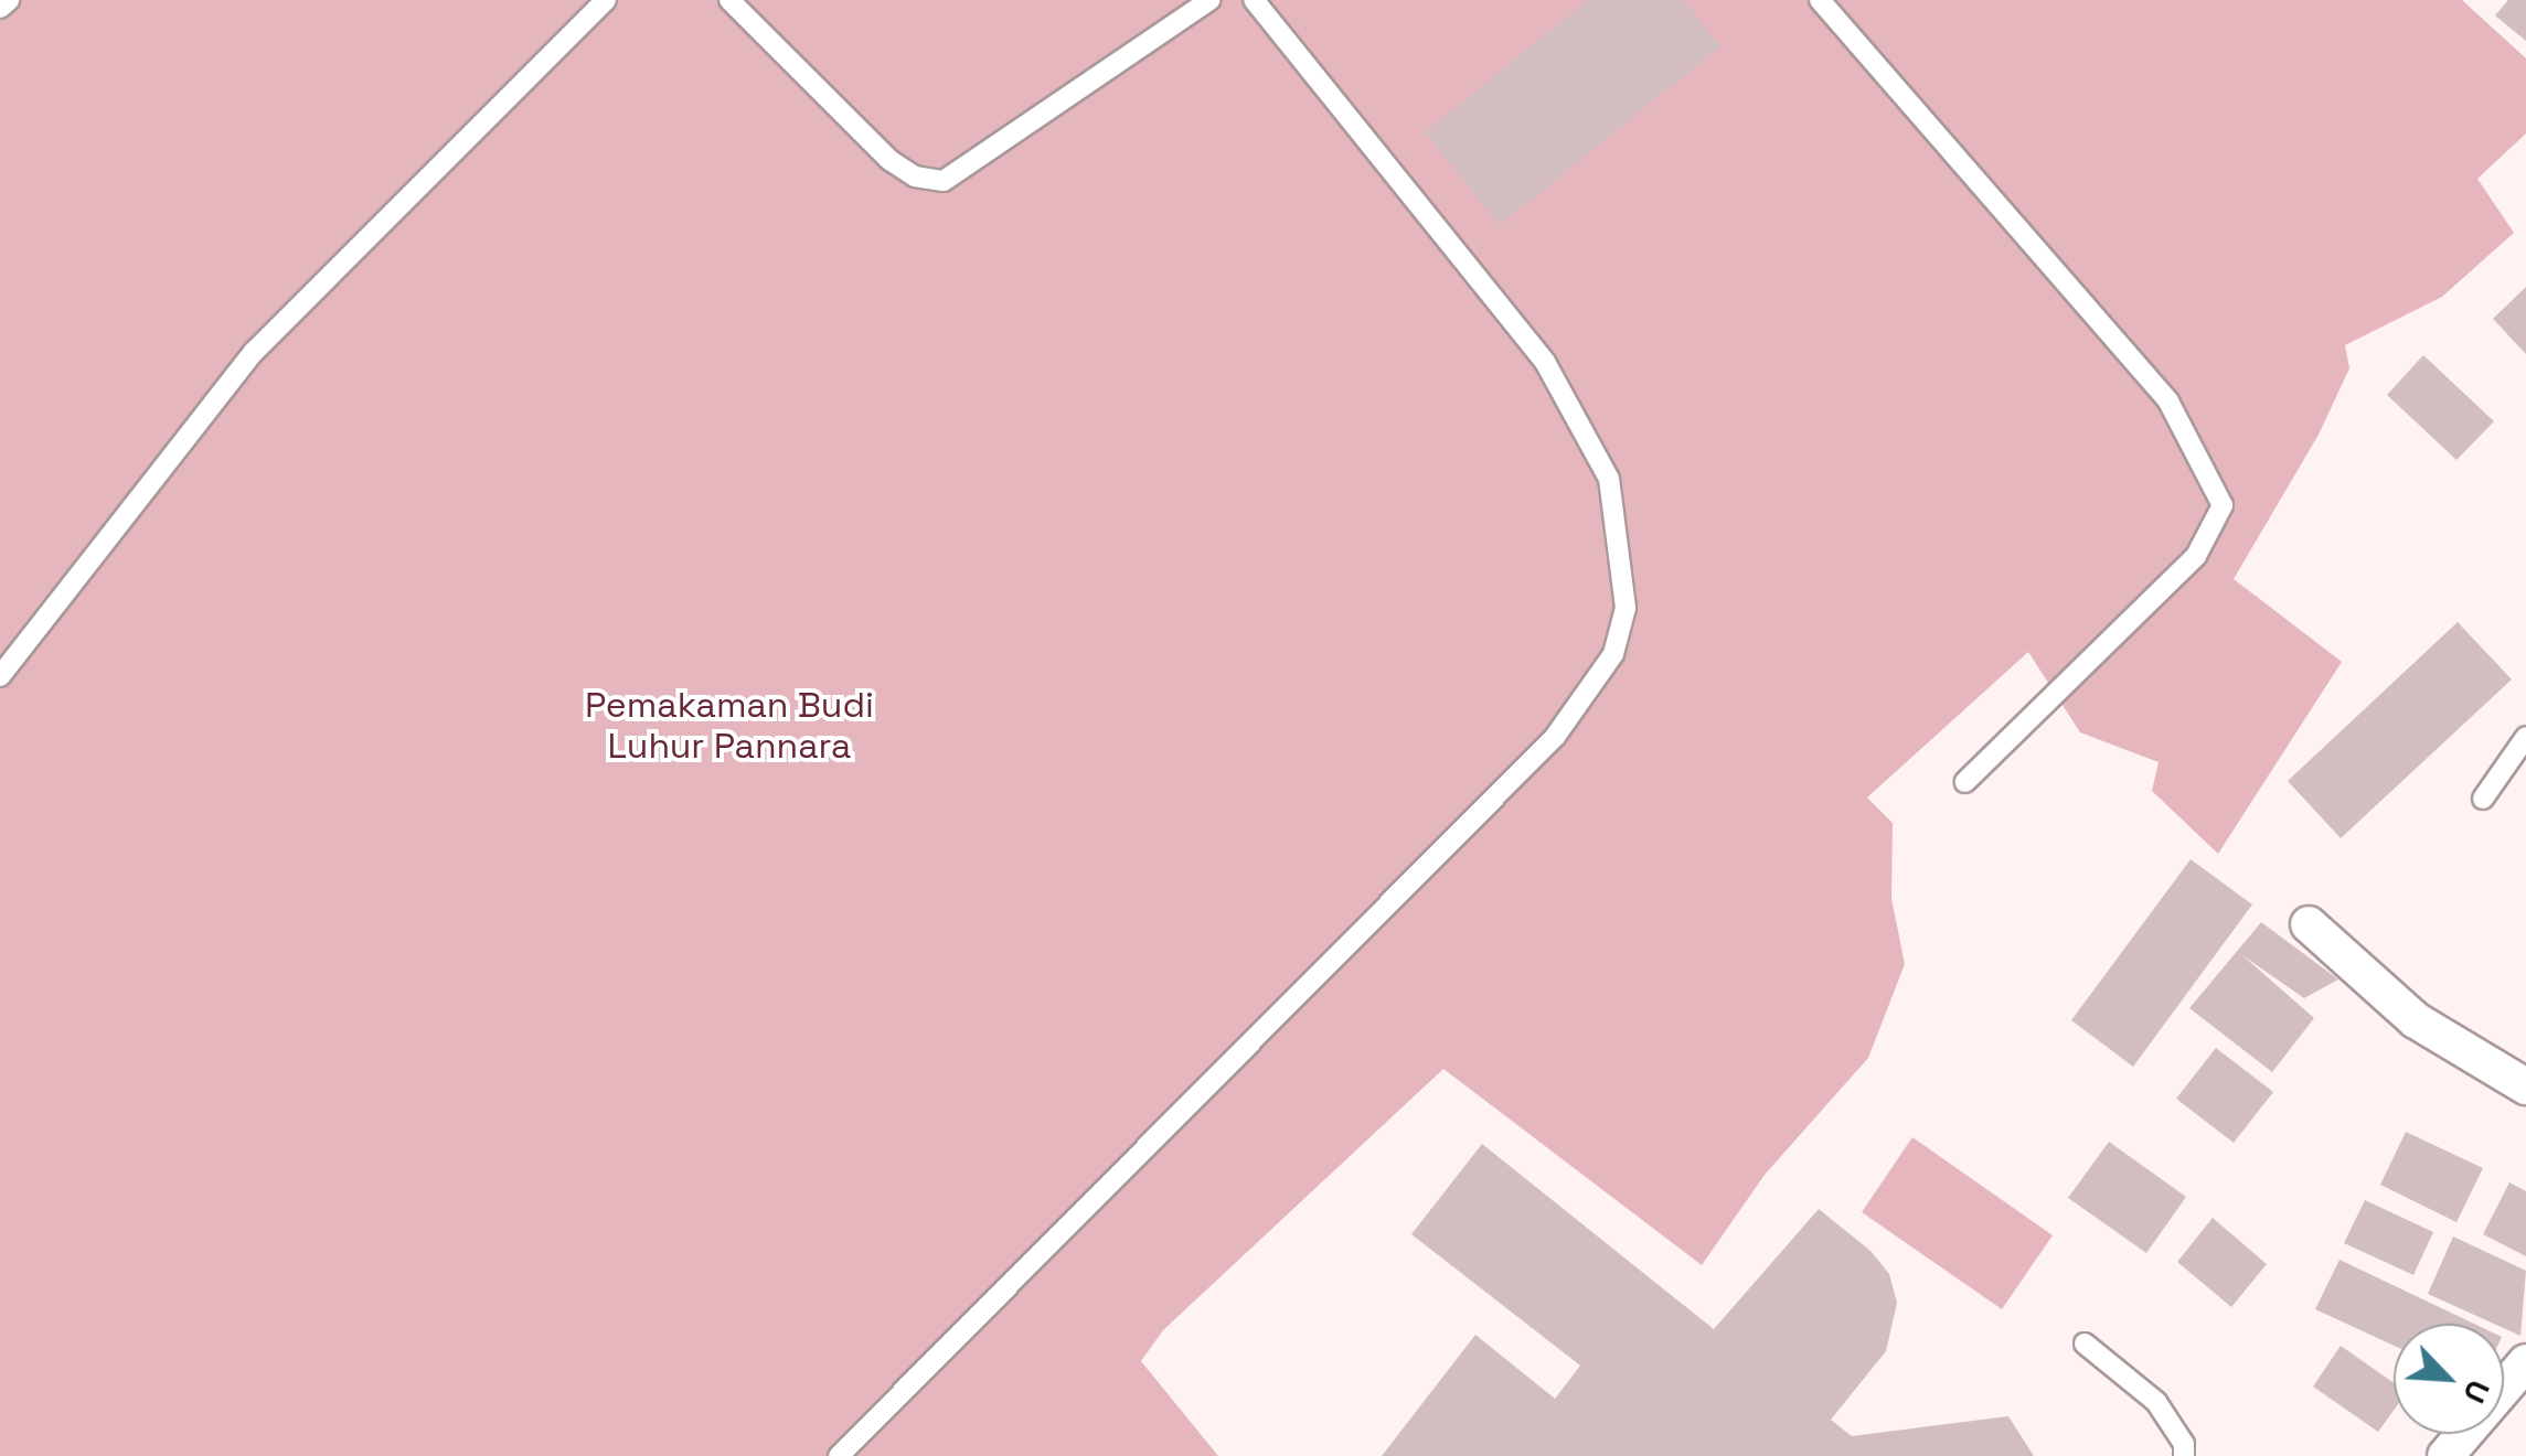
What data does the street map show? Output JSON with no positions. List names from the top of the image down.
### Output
{
  "parks": ["Pemakaman Budi Luhur Pannara"],
  "north": "bottom right"
}
